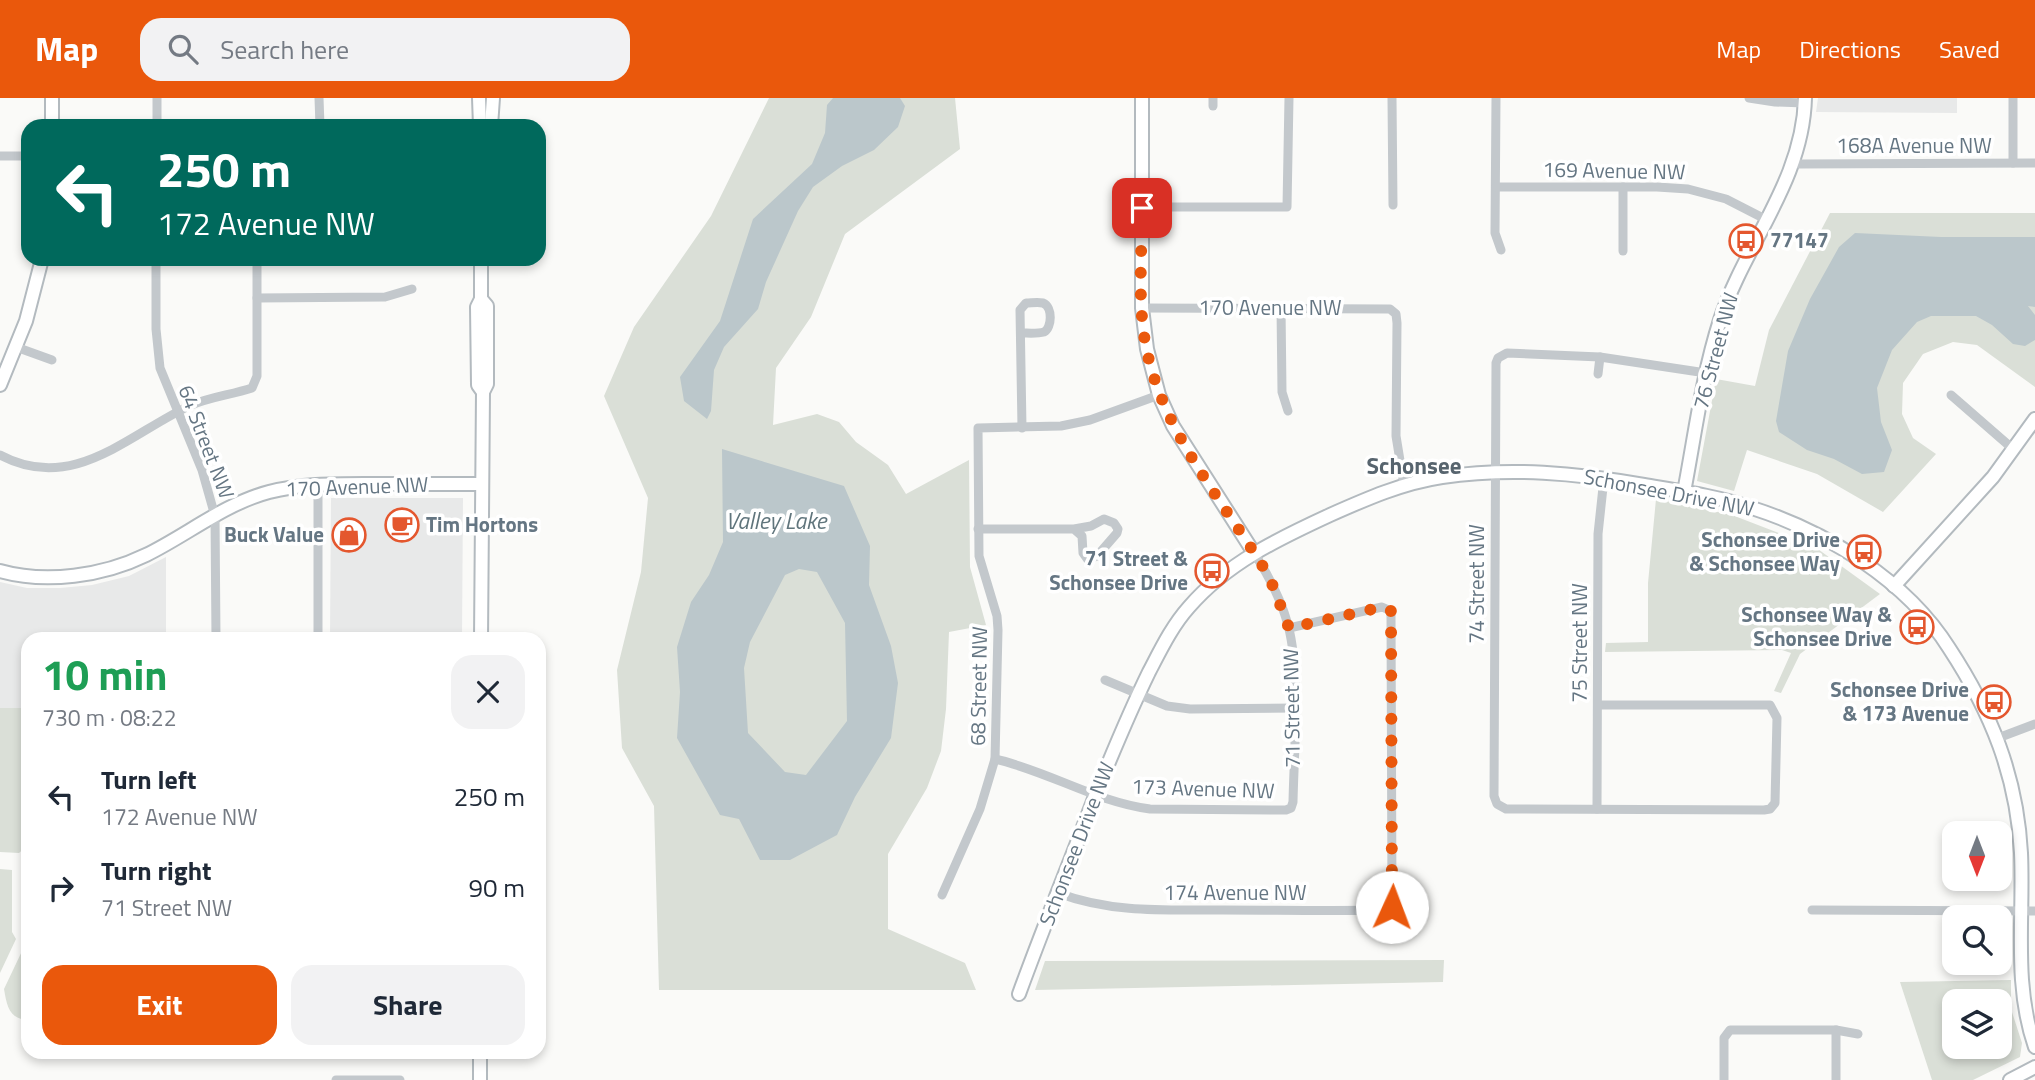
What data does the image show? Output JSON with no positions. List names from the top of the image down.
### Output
{
  "streets": {
    "street": [
      "168A Avenue NW",
      "169 Avenue NW",
      "170 Avenue NW",
      "76 Street NW",
      "64 Street NW",
      "Schonsee Drive NW",
      "74 Street NW",
      "75 Street NW",
      "68 Street NW",
      "71 Street NW",
      "173 Avenue NW",
      "174 Avenue NW"
    ]
  },
  "crossings": [
    ["168A Avenue NW", "76 Street NW"],
    ["169 Avenue NW", "76 Street NW"],
    ["170 Avenue NW", "64 Street NW"],
    ["170 Avenue NW", "Schonsee Drive NW"],
    ["170 Avenue NW", "71 Street NW"],
    ["76 Street NW", "Schonsee Drive NW"],
    ["Schonsee Drive NW", "74 Street NW"],
    ["Schonsee Drive NW", "75 Street NW"],
    ["Schonsee Drive NW", "71 Street NW"],
    ["Schonsee Drive NW", "173 Avenue NW"],
    ["Schonsee Drive NW", "174 Avenue NW"],
    ["74 Street NW", "75 Street NW"],
    ["68 Street NW", "173 Avenue NW"],
    ["71 Street NW", "173 Avenue NW"],
    ["71 Street NW", "174 Avenue NW"]
  ],
  "districts": ["Schonsee"],
  "water": ["Valley Lake"],
  "places": {
    "bus stop": [
      "77147",
      "Schonsee Drive & Schonsee Way",
      "71 Street & Schonsee Drive",
      "Schonsee Way & Schonsee Drive",
      "Schonsee Drive & 173 Avenue"
    ],
    "cafe": ["Tim Hortons"],
    "shop": ["Buck Value"]
  },
  "north": "bottom",
  "page": {
    "header": "Map",
    "search": "Search here",
    "nav": ["Map", "Directions", "Saved"],
    "turn": ["250 m", "172 Avenue NW"],
    "heading": ["10 min", "730 m · 08:22"],
    "list": [
      {
        "name": "Turn left",
        "note": "172 Avenue NW",
        "value": "250 m"
      },
      {
        "name": "Turn right",
        "note": "71 Street NW",
        "value": "90 m"
      }
    ],
    "buttons": ["Exit", "Share"]
  }
}
